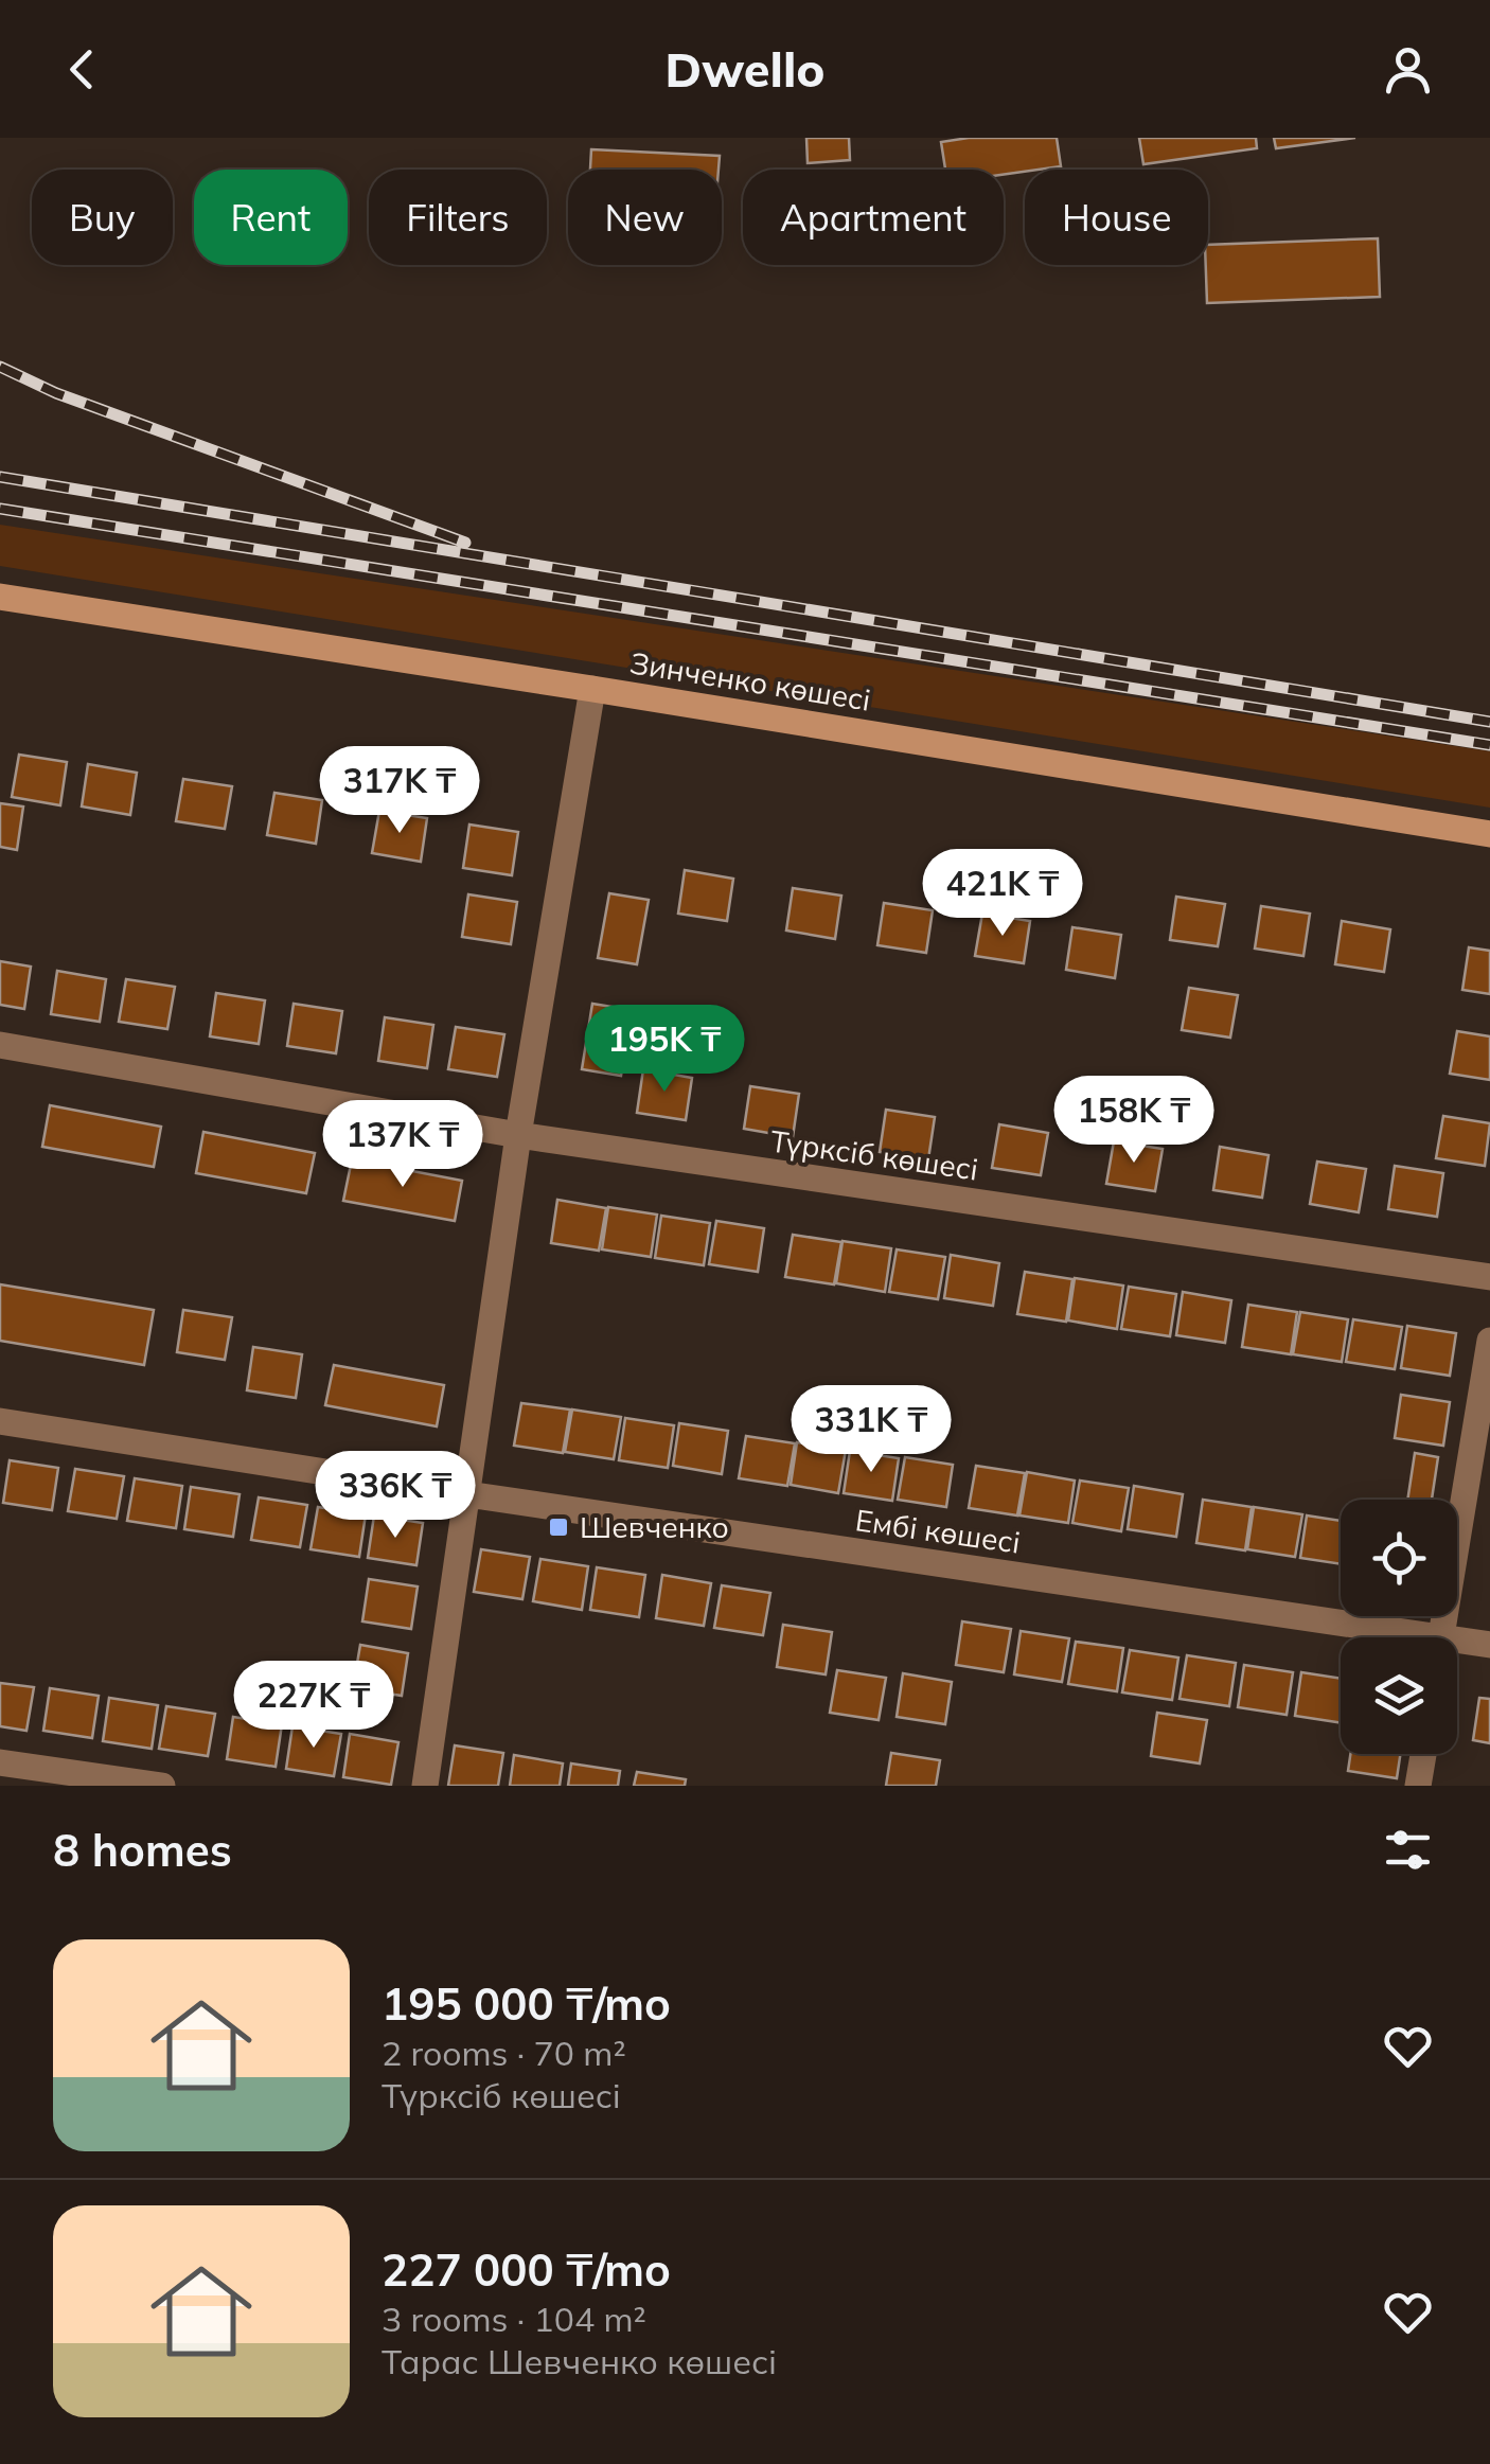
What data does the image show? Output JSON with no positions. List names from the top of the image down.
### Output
{
  "streets": {
    "main road": ["Зинченко көшесі"],
    "street": ["Түрксіб көшесі", "Ембі көшесі"]
  },
  "places": {
    "transit": ["Шевченко"]
  },
  "page": {
    "header": "Dwello",
    "chip": [
      "Buy",
      "Rent",
      "Filters",
      "New",
      "Apartment",
      "House"
    ],
    "price": [
      "317K ₸",
      "421K ₸",
      "195K ₸",
      "158K ₸",
      "137K ₸",
      "331K ₸",
      "336K ₸",
      "227K ₸"
    ],
    "heading": "8 homes",
    "list": [
      {
        "name": "195 000 ₸/mo",
        "note": "2 rooms · 70 m² · Түрксіб көшесі"
      },
      {
        "name": "227 000 ₸/mo",
        "note": "3 rooms · 104 m² · Тарас Шевченко көшесі"
      }
    ]
  }
}
